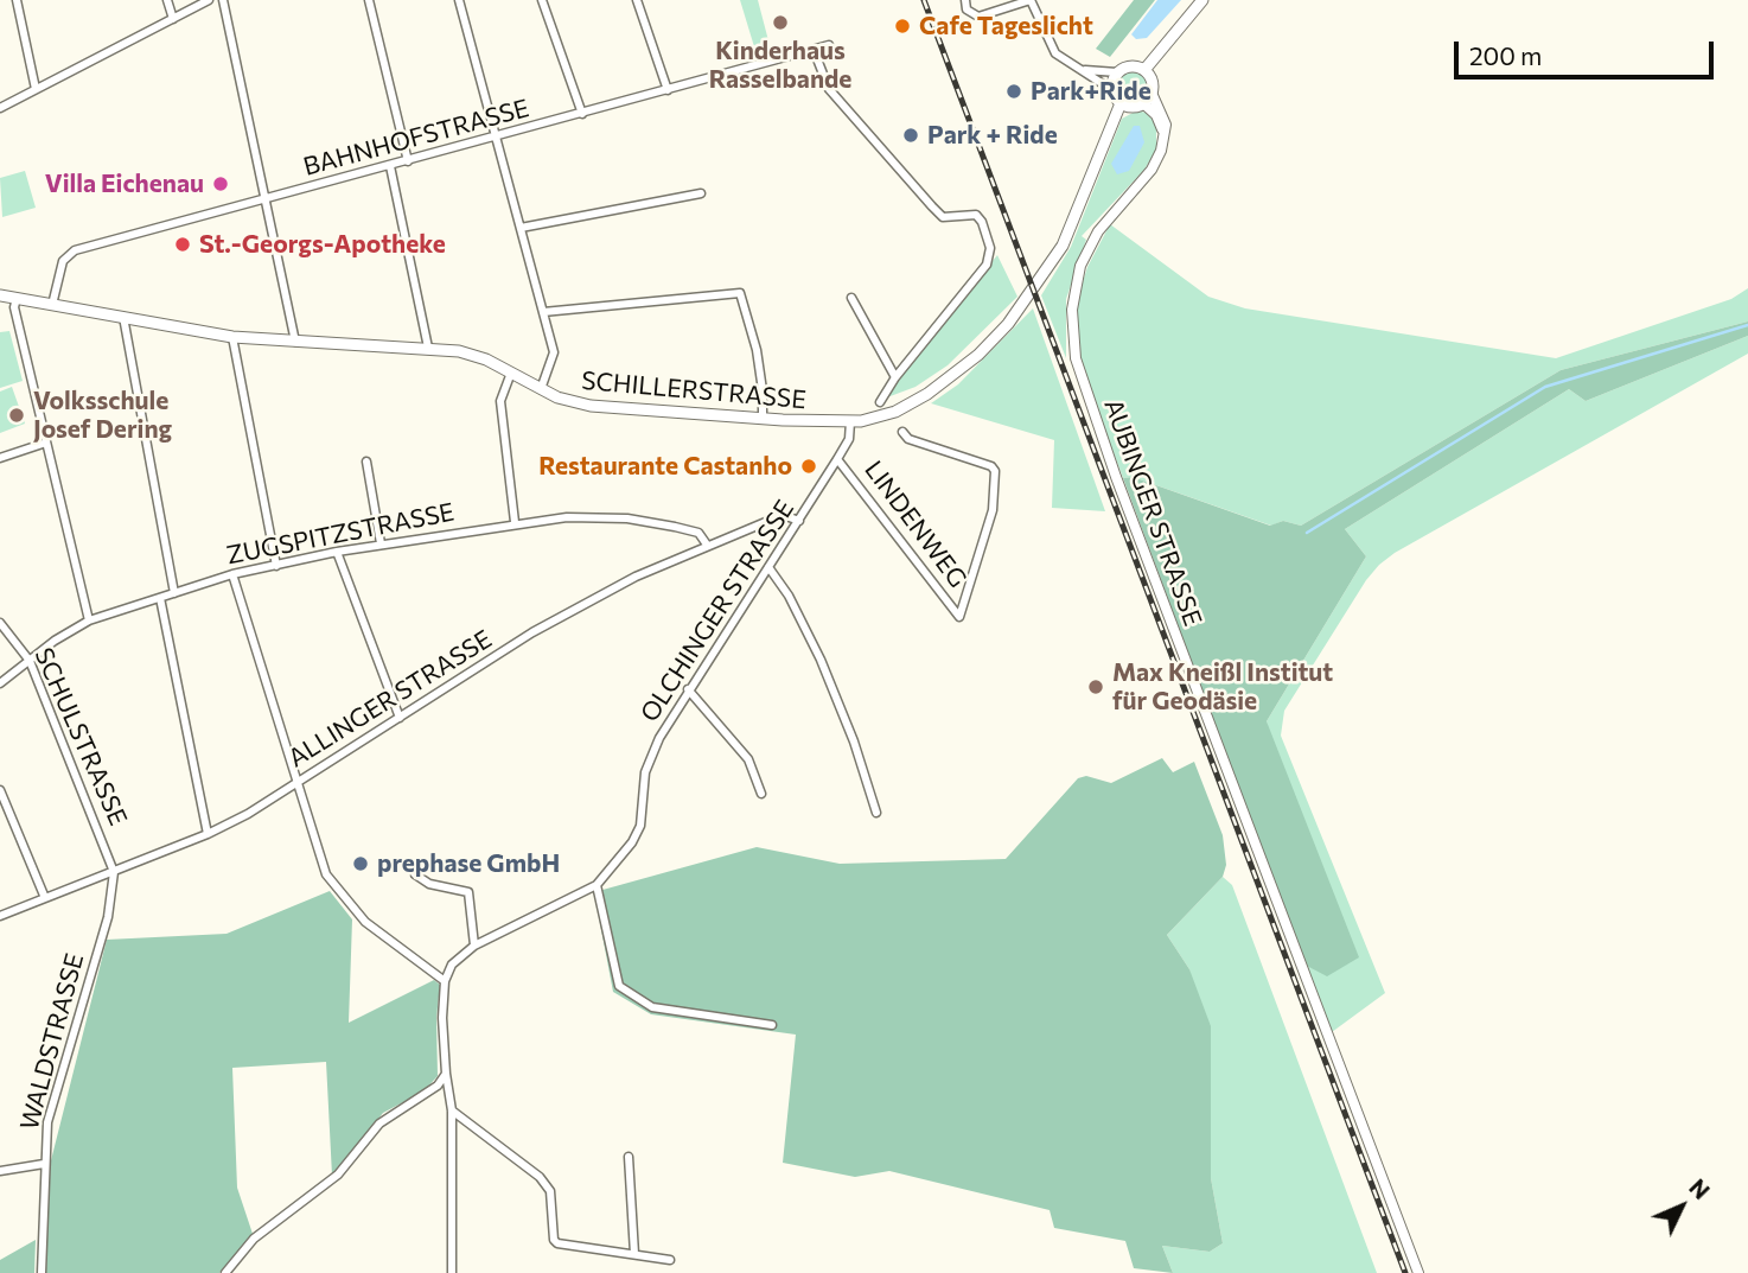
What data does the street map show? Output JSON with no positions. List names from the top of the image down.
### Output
{
  "streets": {
    "main road": ["SCHILLERSTRASSE"],
    "street": [
      "BAHNHOFSTRASSE",
      "AUBINGER STRASSE",
      "LINDENWEG",
      "ZUGSPITZSTRASSE",
      "OLCHINGER STRASSE",
      "ALLINGER STRASSE",
      "SCHULSTRASSE",
      "WALDSTRASSE"
    ]
  },
  "crossings": [
    ["BAHNHOFSTRASSE", "SCHILLERSTRASSE"],
    ["SCHILLERSTRASSE", "OLCHINGER STRASSE"],
    ["LINDENWEG", "OLCHINGER STRASSE"],
    ["ZUGSPITZSTRASSE", "ALLINGER STRASSE"],
    ["ZUGSPITZSTRASSE", "SCHULSTRASSE"],
    ["OLCHINGER STRASSE", "ALLINGER STRASSE"],
    ["ALLINGER STRASSE", "SCHULSTRASSE"],
    ["ALLINGER STRASSE", "WALDSTRASSE"],
    ["SCHULSTRASSE", "WALDSTRASSE"]
  ],
  "places": [
    "Kinderhaus Rasselbande",
    "Cafe Tageslicht",
    "Park+Ride",
    "Park + Ride",
    "Villa Eichenau",
    "St.-Georgs-Apotheke",
    "Volksschule Josef Dering",
    "Restaurante Castanho",
    "Max Kneißl Institut für Geodäsie",
    "prephase GmbH"
  ],
  "scale_bar": "200 m",
  "north": "top right"
}
